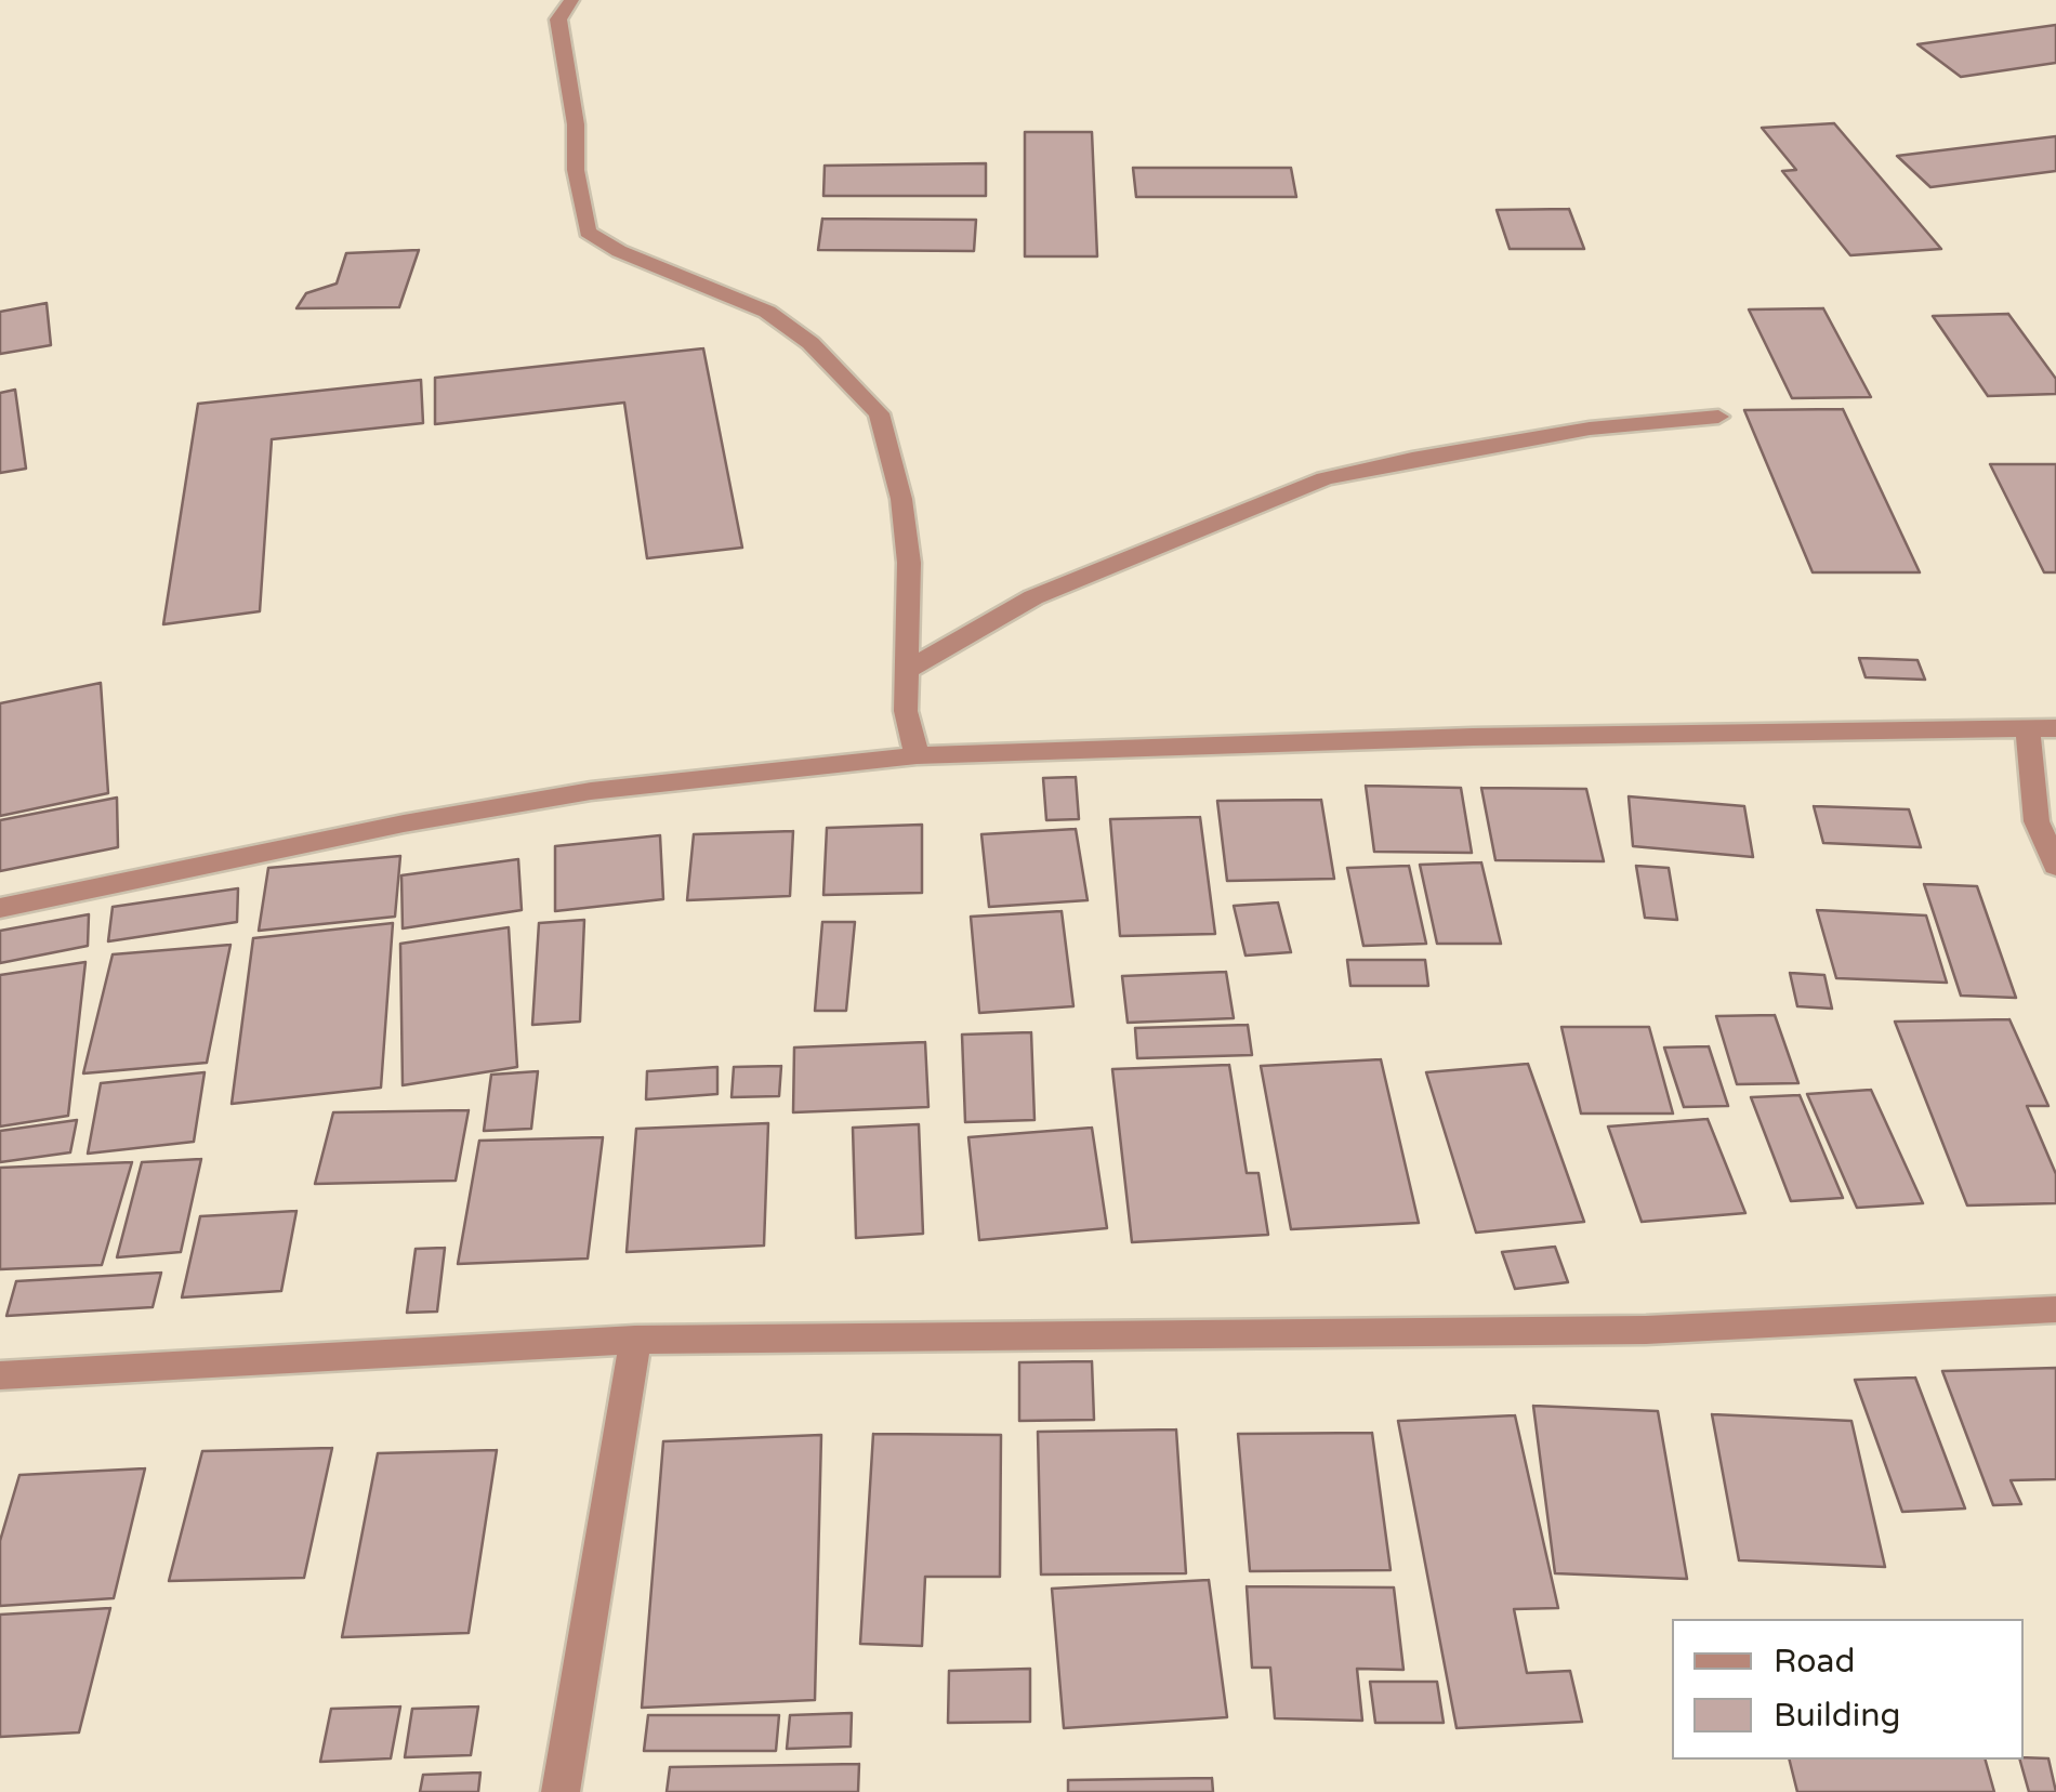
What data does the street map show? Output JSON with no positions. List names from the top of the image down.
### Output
{
  "legend": ["Road", "Building"]
}
